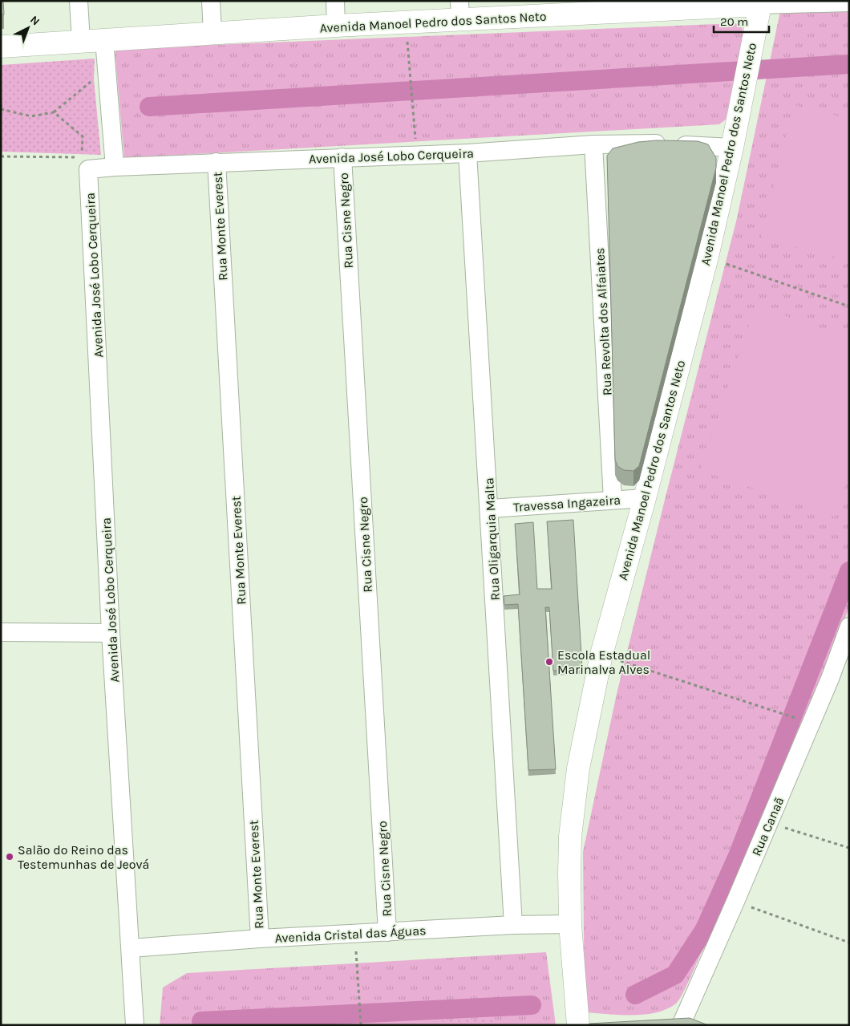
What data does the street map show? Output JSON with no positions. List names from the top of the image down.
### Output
{
  "streets": {
    "street": [
      "Avenida Manoel Pedro dos Santos Neto",
      "Avenida José Lobo Cerqueira",
      "Rua Cisne Negro",
      "Rua Monte Everest",
      "Rua Revolta dos Alfaiates",
      "Travessa Ingazeira",
      "Rua Oligarquia Malta",
      "Rua Canaã",
      "Avenida Cristal das Águas"
    ]
  },
  "crossings": [
    ["Avenida Manoel Pedro dos Santos Neto", "Avenida José Lobo Cerqueira"],
    ["Avenida Manoel Pedro dos Santos Neto", "Travessa Ingazeira"],
    ["Avenida Manoel Pedro dos Santos Neto", "Avenida Cristal das Águas"],
    ["Avenida José Lobo Cerqueira", "Rua Cisne Negro"],
    ["Avenida José Lobo Cerqueira", "Rua Monte Everest"],
    ["Avenida José Lobo Cerqueira", "Rua Revolta dos Alfaiates"],
    ["Avenida José Lobo Cerqueira", "Rua Oligarquia Malta"],
    ["Avenida José Lobo Cerqueira", "Avenida Cristal das Águas"],
    ["Rua Cisne Negro", "Avenida Cristal das Águas"],
    ["Rua Monte Everest", "Avenida Cristal das Águas"],
    ["Rua Revolta dos Alfaiates", "Travessa Ingazeira"],
    ["Travessa Ingazeira", "Rua Oligarquia Malta"],
    ["Rua Oligarquia Malta", "Avenida Cristal das Águas"]
  ],
  "places": ["Escola Estadual Marinalva Alves", "Salão do Reino das Testemunhas de Jeová"],
  "scale_bar": "20 m",
  "north": "top right"
}
